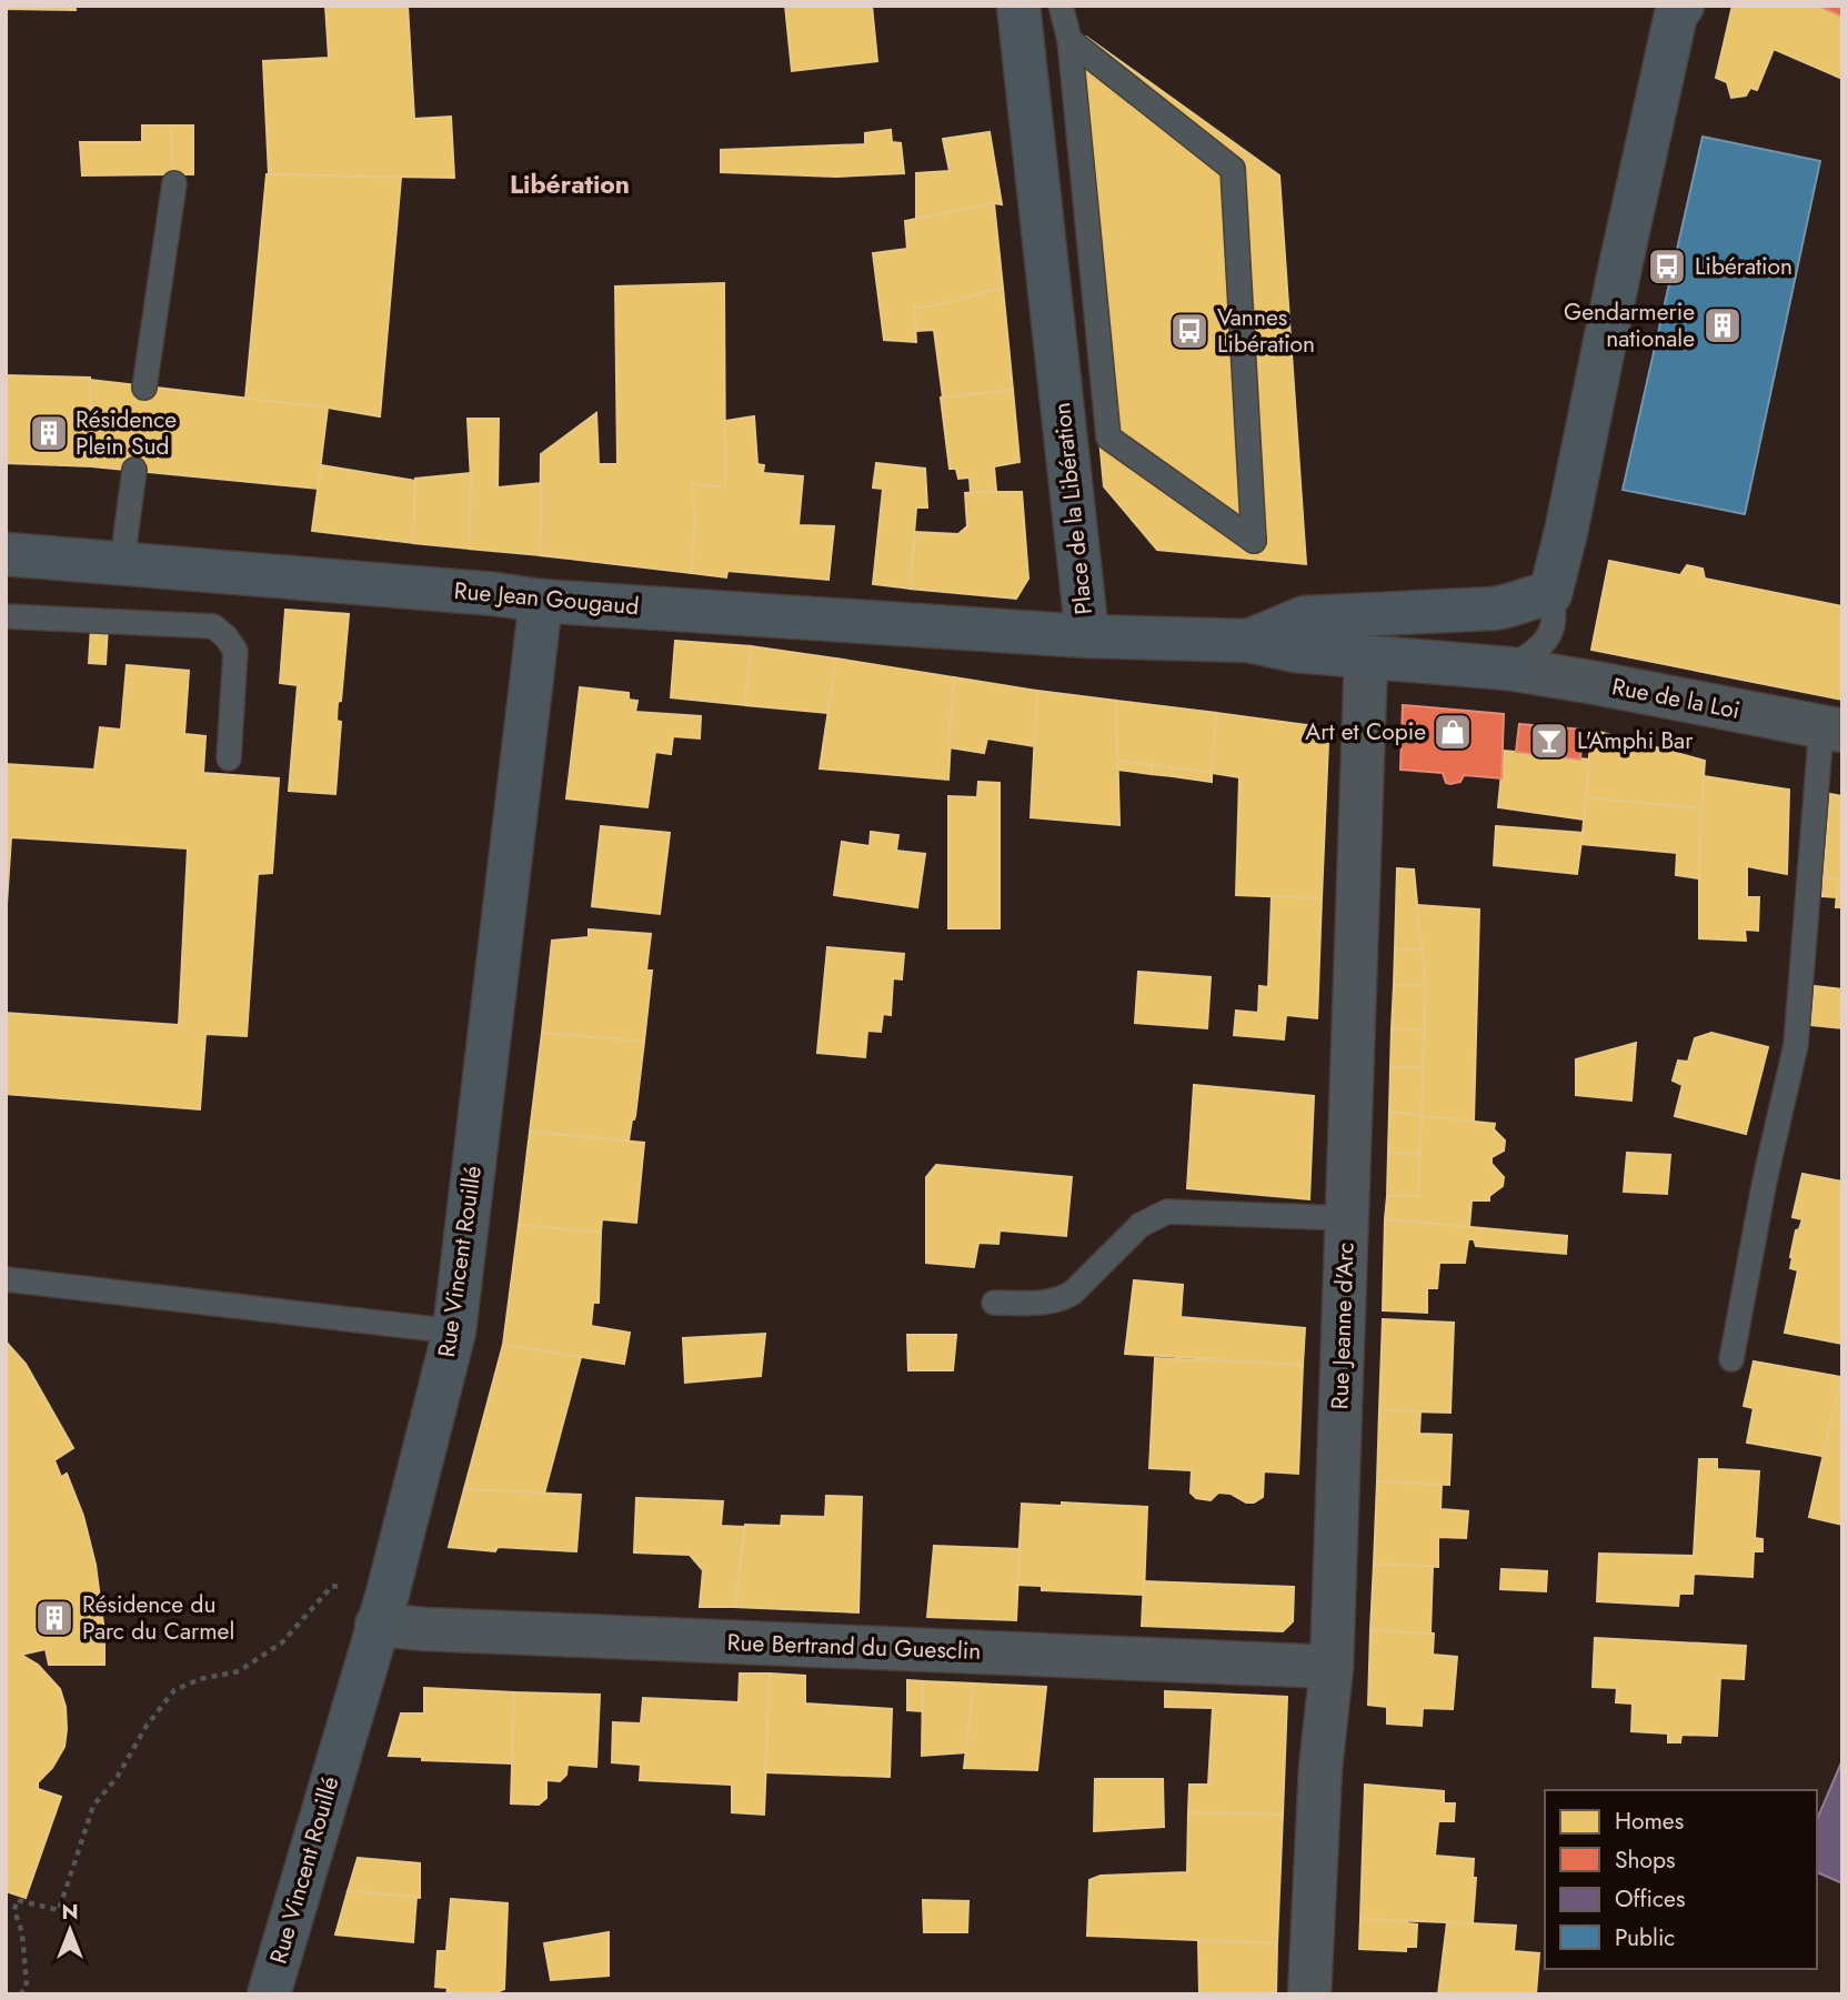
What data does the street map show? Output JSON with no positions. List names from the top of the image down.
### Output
{
  "streets": {
    "main road": ["Place de la Libération", "Rue Jean Gougaud", "Rue Vincent Rouillé"],
    "street": ["Rue de la Loi", "Rue Jeanne d'Arc", "Rue Bertrand du Guesclin"]
  },
  "crossings": [
    ["Place de la Libération", "Rue Jean Gougaud"],
    ["Place de la Libération", "Rue de la Loi"],
    ["Place de la Libération", "Rue Jeanne d'Arc"],
    ["Rue Jean Gougaud", "Rue Vincent Rouillé"],
    ["Rue Vincent Rouillé", "Rue Bertrand du Guesclin"],
    ["Rue Jeanne d'Arc", "Rue Bertrand du Guesclin"]
  ],
  "districts": ["Libération"],
  "places": {
    "bus stop": ["Libération", "Vannes Libération"],
    "building": ["Gendarmerie nationale", "Résidence Plein Sud", "Résidence du Parc du Carmel"],
    "shop": ["Art et Copie"],
    "bar": ["L'Amphi Bar"]
  },
  "legend": [
    "Homes",
    "Shops",
    "Offices",
    "Public"
  ],
  "north": "top"
}
